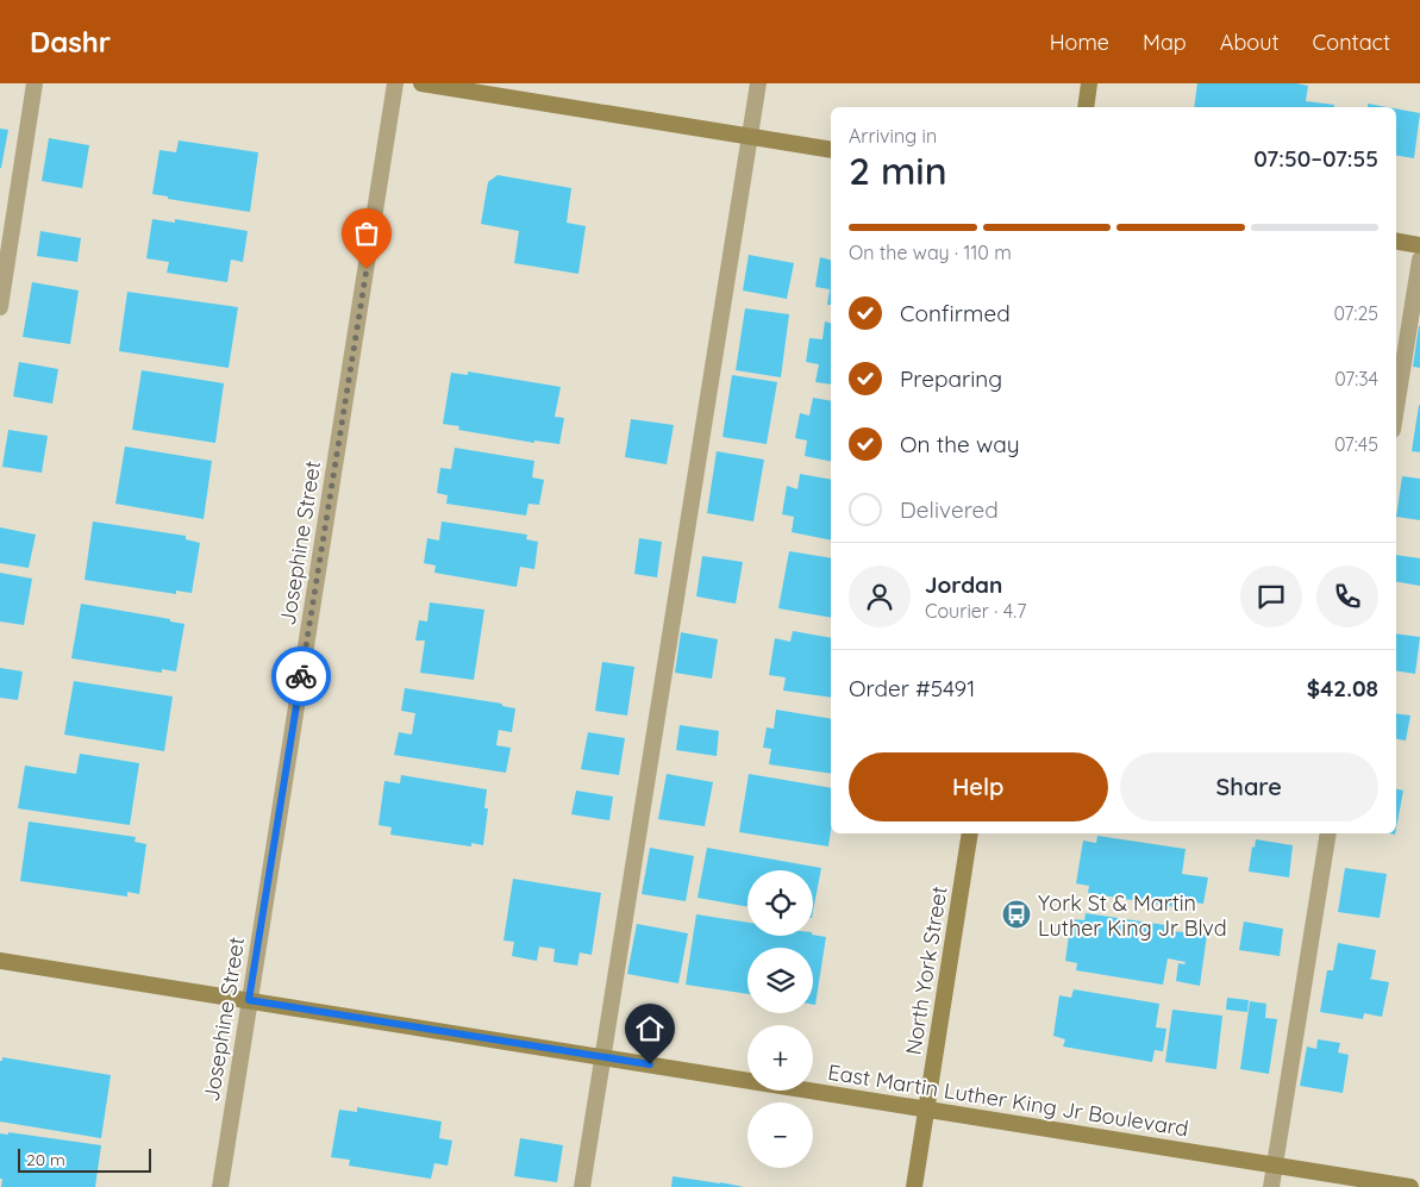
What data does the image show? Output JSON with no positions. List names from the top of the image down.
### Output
{
  "streets": {
    "main road": ["North York Street", "East Martin Luther King Jr Boulevard"],
    "street": ["Josephine Street"]
  },
  "crossings": [
    ["Josephine Street", "East Martin Luther King Jr Boulevard"],
    ["North York Street", "East Martin Luther King Jr Boulevard"]
  ],
  "places": {
    "bus stop": ["York St & Martin Luther King Jr Blvd"]
  },
  "scale_bar": "20 m",
  "page": {
    "header": "Dashr",
    "nav": [
      "Home",
      "Map",
      "About",
      "Contact"
    ],
    "heading": ["2 min", "Arriving in", "07:50–07:55"],
    "panel": [
      "Jordan",
      "Courier · 4.7",
      "Order #5491",
      "$42.08"
    ],
    "bar": "On the way · 110 m",
    "list": [
      ["Confirmed", "07:25"],
      ["Preparing", "07:34"],
      ["On the way", "07:45"],
      "Delivered"
    ],
    "buttons": ["Help", "Share"],
    "map_buttons": ["+", "−"],
    "scale": "20 m"
  }
}
